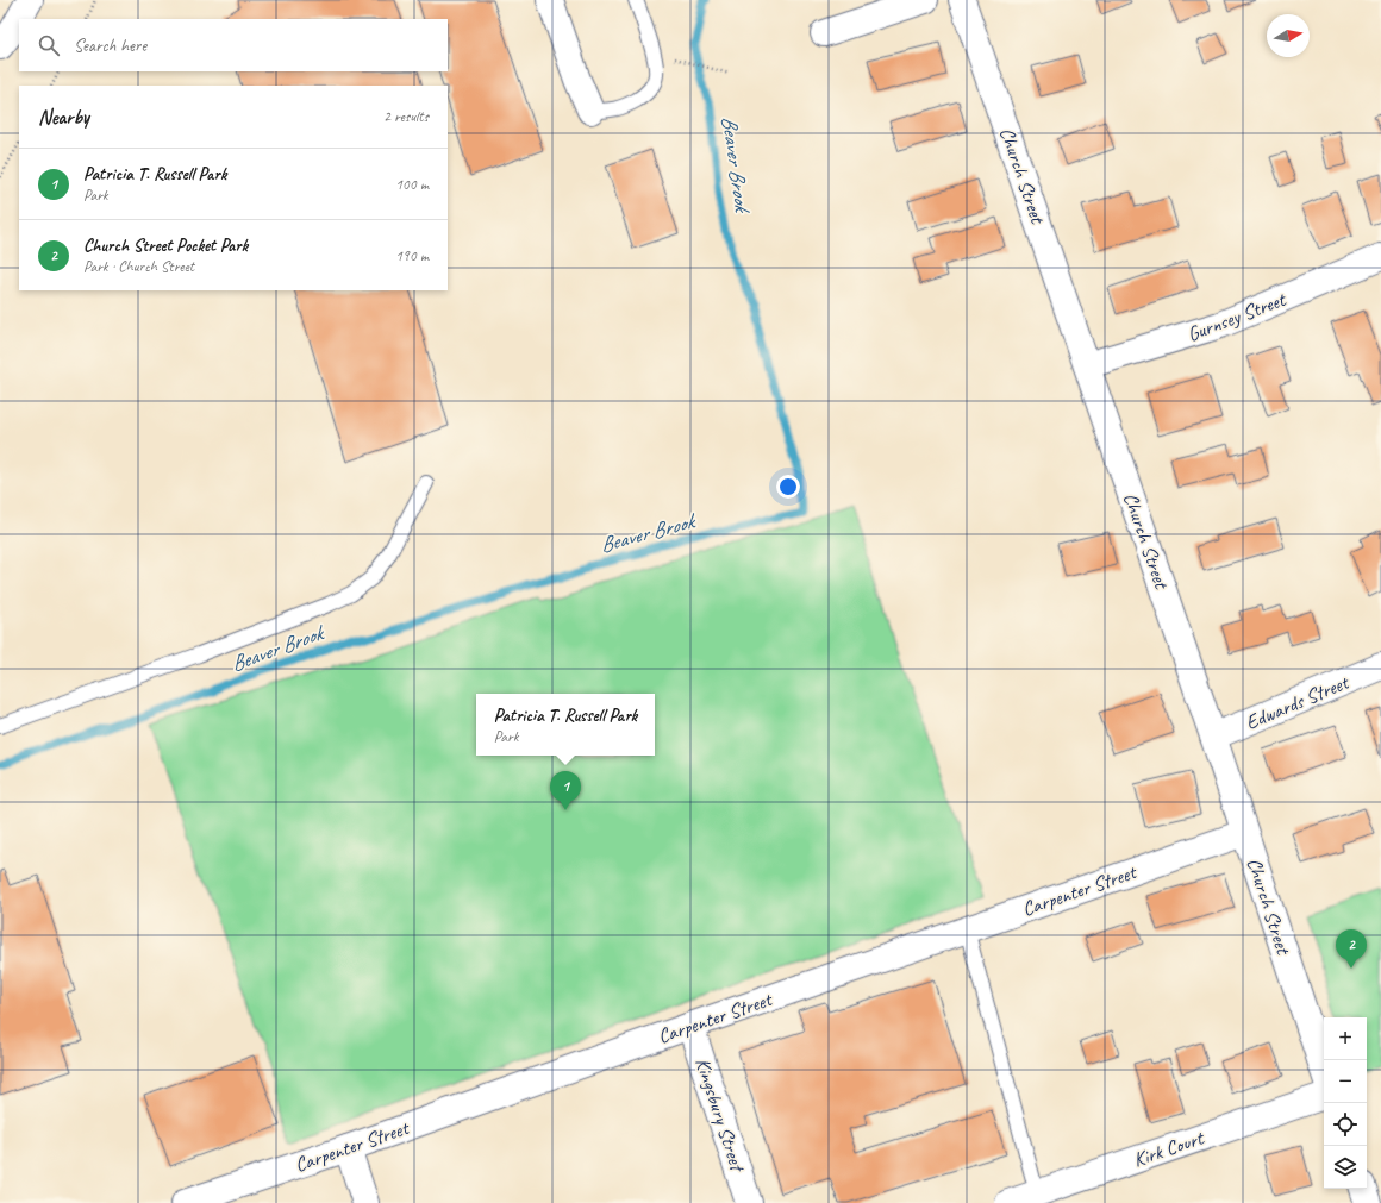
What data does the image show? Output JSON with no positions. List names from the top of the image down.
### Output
{
  "streets": {
    "street": [
      "Church Street",
      "Gurnsey Street",
      "Edwards Street",
      "Carpenter Street",
      "Kingsbury Street",
      "Kirk Court"
    ]
  },
  "crossings": [
    ["Church Street", "Gurnsey Street"],
    ["Church Street", "Edwards Street"],
    ["Church Street", "Carpenter Street"],
    ["Carpenter Street", "Kingsbury Street"]
  ],
  "water": ["Beaver Brook"],
  "north": "right",
  "page": {
    "search": "Search here",
    "heading": ["Nearby", "2 results"],
    "list": [
      {
        "mark": "1",
        "name": "Patricia T. Russell Park",
        "note": "Park",
        "value": "100 m"
      },
      {
        "mark": "2",
        "name": "Church Street Pocket Park",
        "note": "Park · Church Street",
        "value": "190 m"
      }
    ],
    "popup": ["Patricia T. Russell Park", "Park"],
    "pins": ["1", "2"],
    "map_buttons": ["+", "−"]
  }
}
